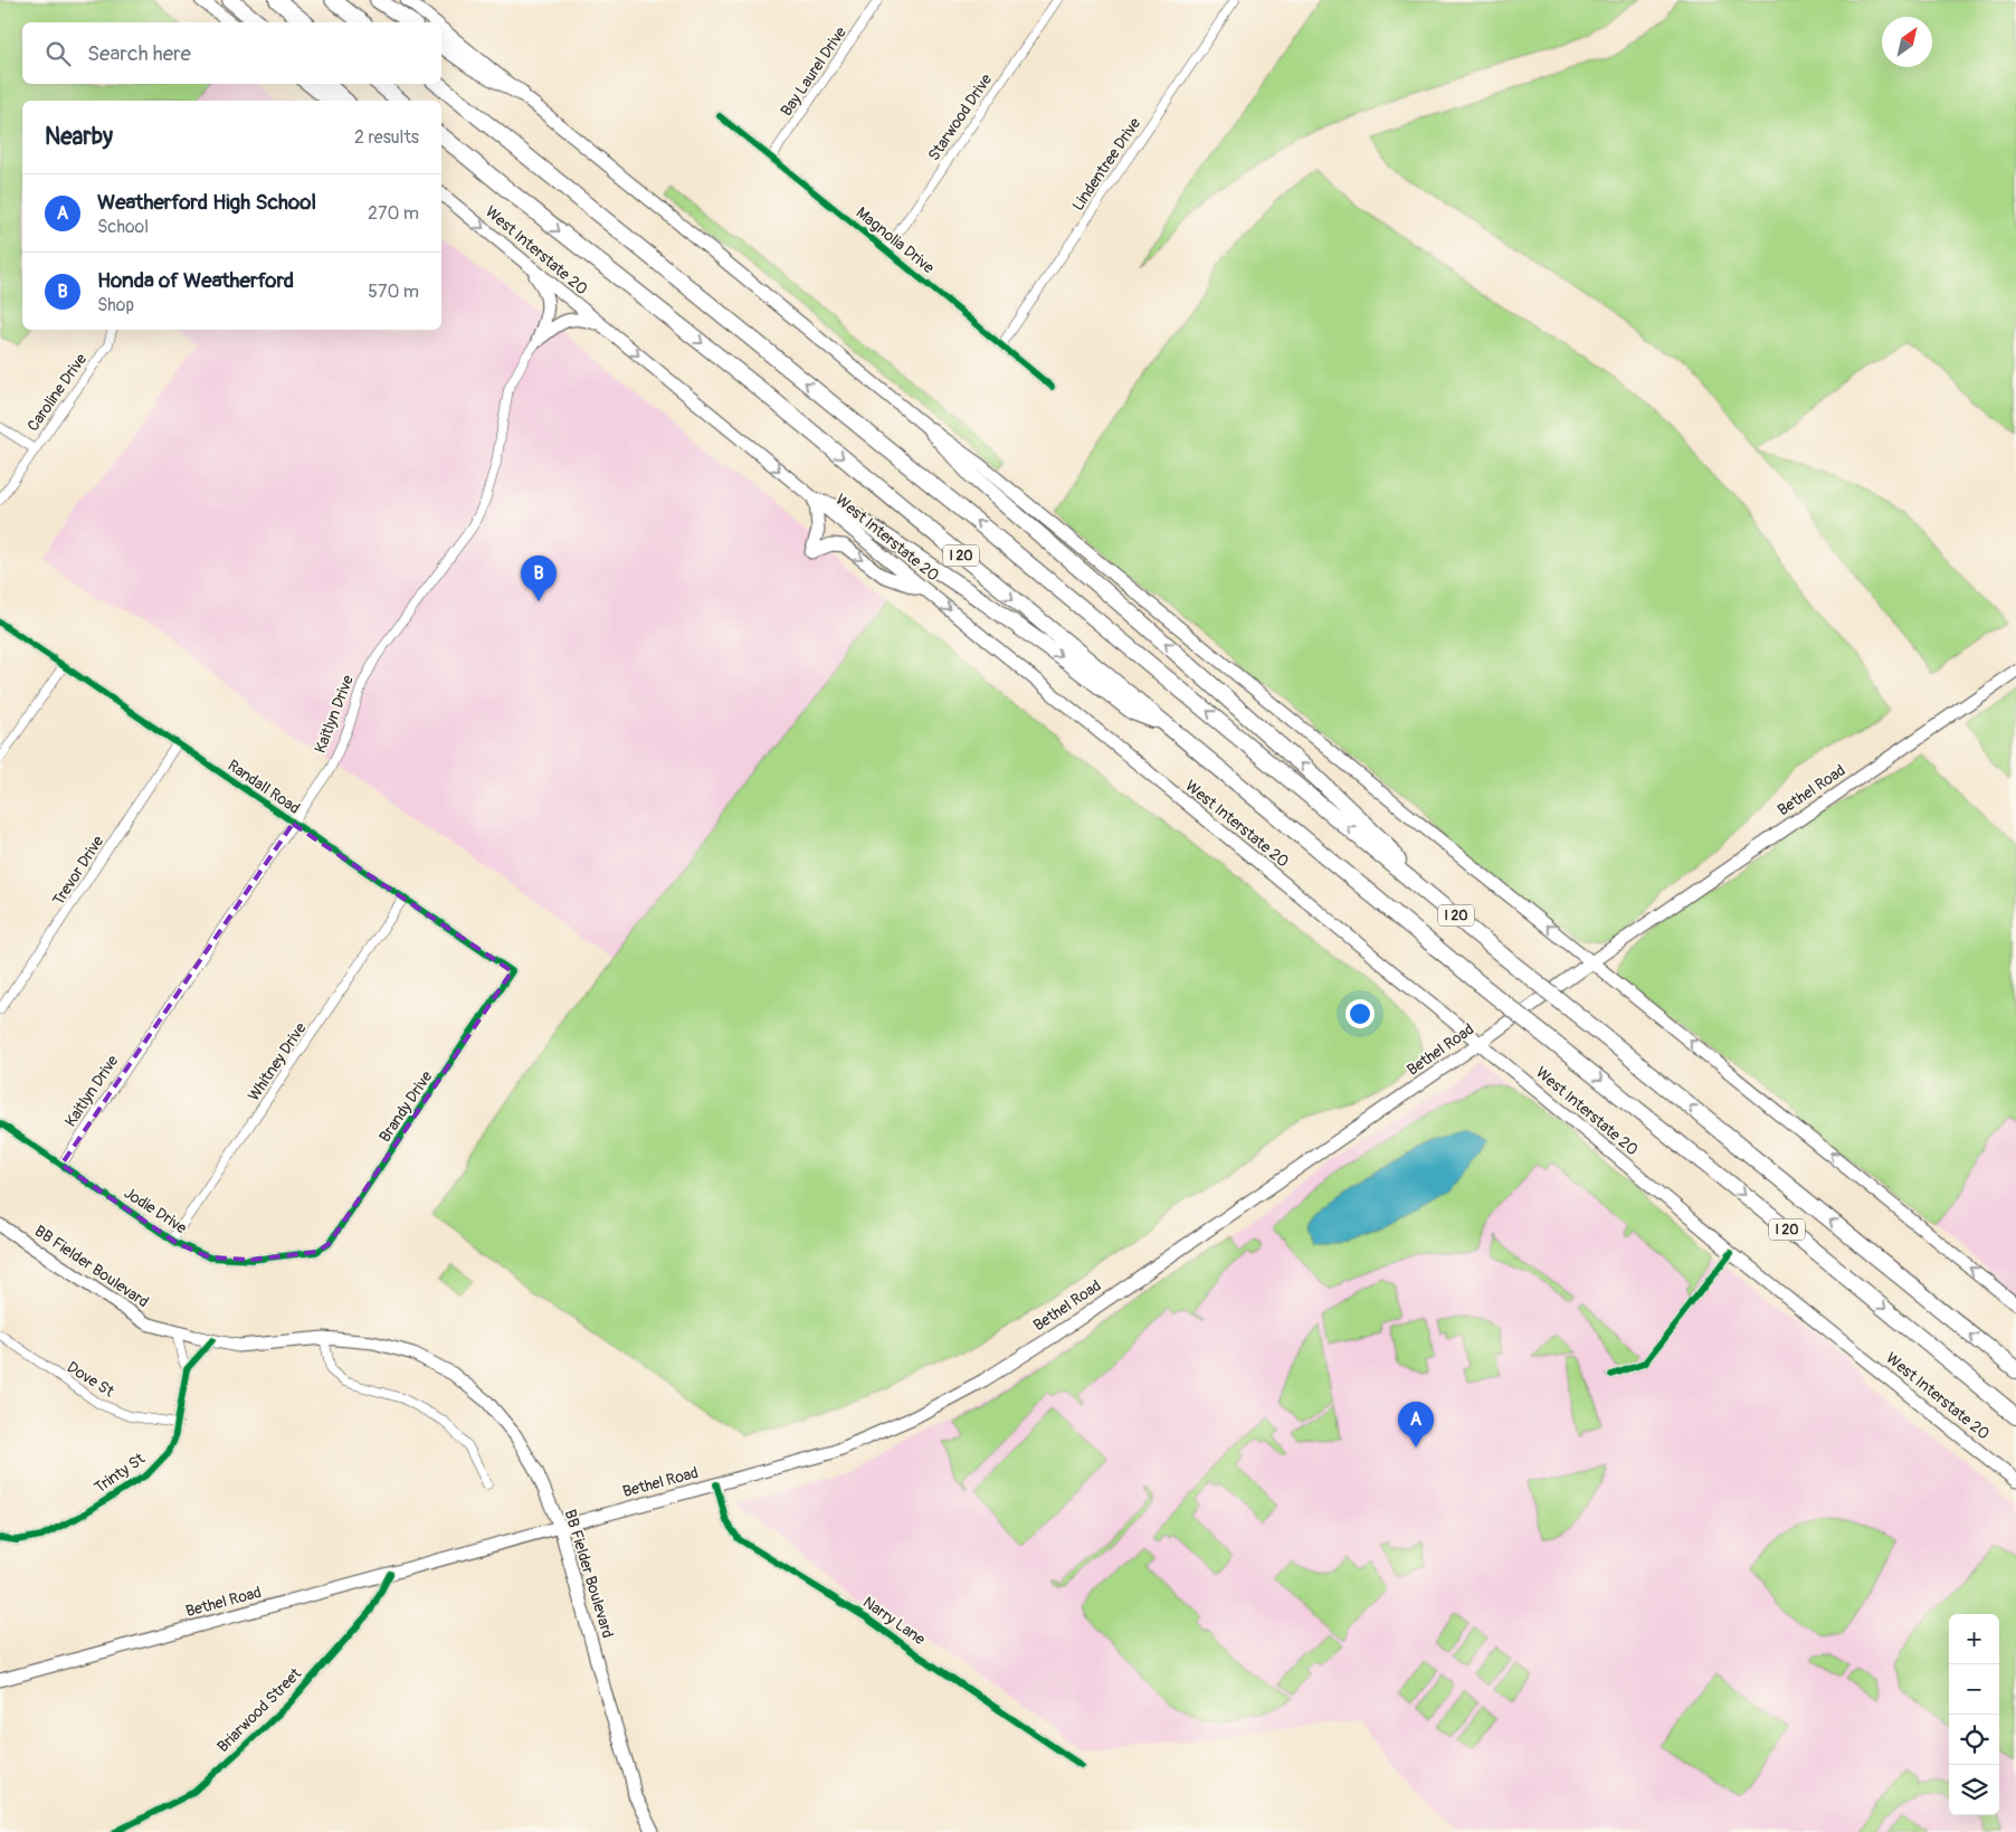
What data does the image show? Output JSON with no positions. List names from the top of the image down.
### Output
{
  "streets": {
    "highway": ["I 20"],
    "main road": [
      "West Interstate 20",
      "Kaitlyn Drive",
      "Bethel Road",
      "BB Fielder Boulevard"
    ],
    "street": [
      "Bay Laurel Drive",
      "Starwood Drive",
      "Lindentree Drive",
      "Magnolia Drive",
      "Caroline Drive",
      "Randall Road",
      "Trevor Drive",
      "Whitney Drive",
      "Brandy Drive",
      "Jodie Drive",
      "Dove St",
      "Trinty St",
      "Narry Lane",
      "Briarwood Street"
    ]
  },
  "crossings": [
    ["Bay Laurel Drive", "Magnolia Drive"],
    ["Starwood Drive", "Magnolia Drive"],
    ["Lindentree Drive", "Magnolia Drive"],
    ["West Interstate 20", "Kaitlyn Drive"],
    ["West Interstate 20", "Bethel Road"],
    ["Kaitlyn Drive", "Randall Road"],
    ["Kaitlyn Drive", "Jodie Drive"],
    ["Randall Road", "Trevor Drive"],
    ["Randall Road", "Whitney Drive"],
    ["Randall Road", "Brandy Drive"],
    ["Bethel Road", "BB Fielder Boulevard"],
    ["Bethel Road", "Narry Lane"],
    ["Bethel Road", "Briarwood Street"],
    ["Whitney Drive", "Jodie Drive"],
    ["Brandy Drive", "Jodie Drive"],
    ["BB Fielder Boulevard", "Trinty St"],
    ["Dove St", "Trinty St"]
  ],
  "one_way": ["West Interstate 20"],
  "north": "top right",
  "page": {
    "search": "Search here",
    "heading": ["Nearby", "2 results"],
    "list": [
      {
        "mark": "A",
        "name": "Weatherford High School",
        "note": "School",
        "value": "270 m"
      },
      {
        "mark": "B",
        "name": "Honda of Weatherford",
        "note": "Shop",
        "value": "570 m"
      }
    ],
    "pins": ["B", "A"],
    "map_buttons": ["+", "−"]
  }
}
